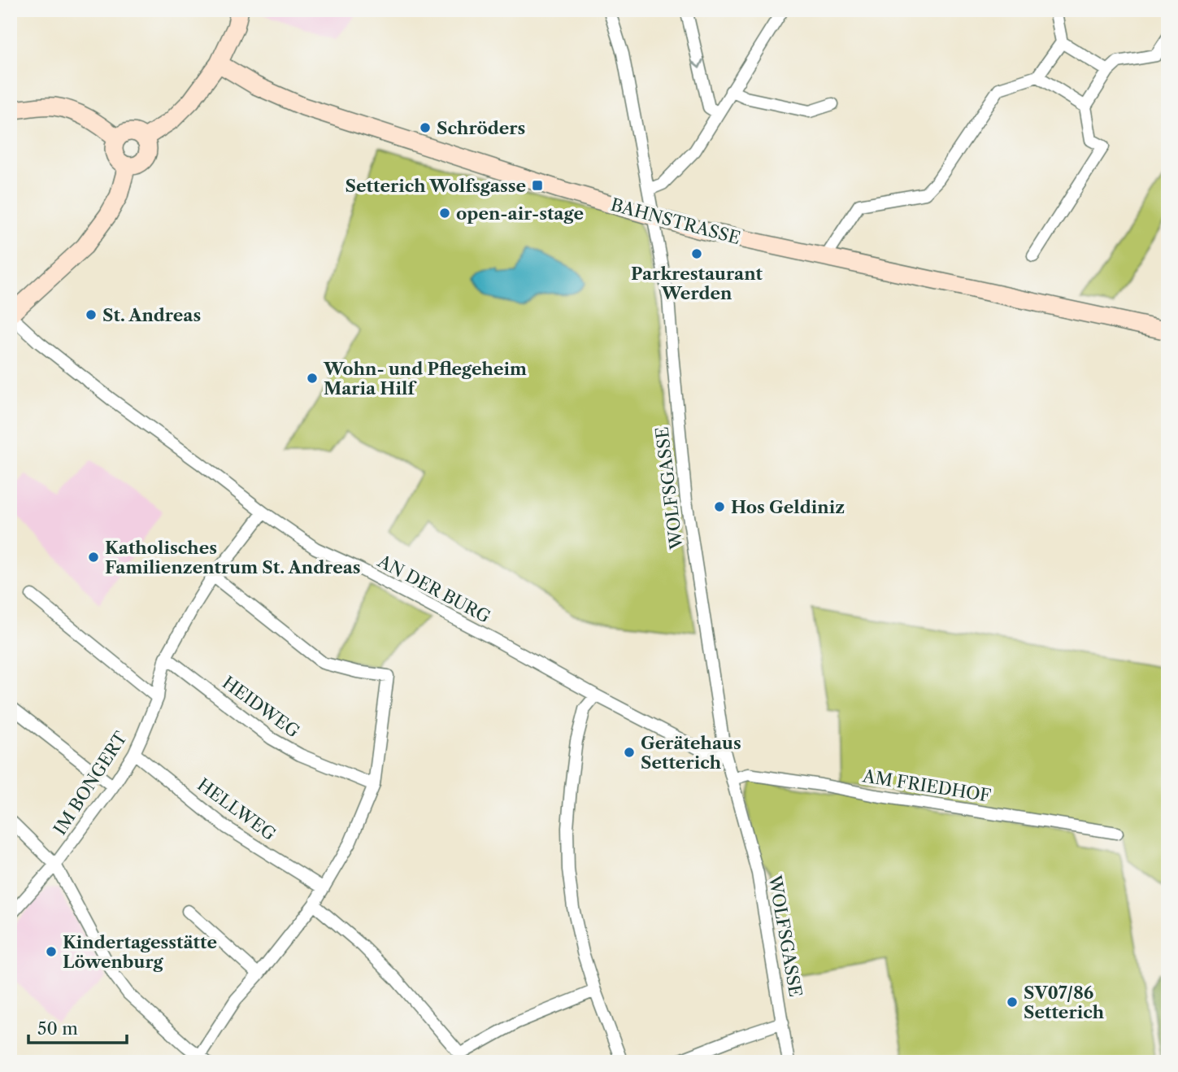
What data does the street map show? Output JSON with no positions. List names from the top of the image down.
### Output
{
  "streets": {
    "street": [
      "BAHNSTRASSE",
      "WOLFSGASSE",
      "AN DER BURG",
      "HEIDWEG",
      "IM BONGERT",
      "AM FRIEDHOF",
      "HELLWEG"
    ]
  },
  "crossings": [
    ["BAHNSTRASSE", "WOLFSGASSE"],
    ["WOLFSGASSE", "AN DER BURG"],
    ["WOLFSGASSE", "AM FRIEDHOF"],
    ["AN DER BURG", "IM BONGERT"],
    ["HEIDWEG", "IM BONGERT"],
    ["IM BONGERT", "HELLWEG"]
  ],
  "places": {
    "other": [
      "Schröders",
      "open-air-stage",
      "Parkrestaurant Werden",
      "St. Andreas",
      "Wohn- und Pflegeheim Maria Hilf",
      "Hos Geldiniz",
      "Katholisches Familienzentrum St. Andreas",
      "Gerätehaus Setterich",
      "Kindertagesstätte Löwenburg",
      "SV07/86 Setterich"
    ],
    "transit": ["Setterich Wolfsgasse"]
  },
  "scale_bar": "50 m"
}
